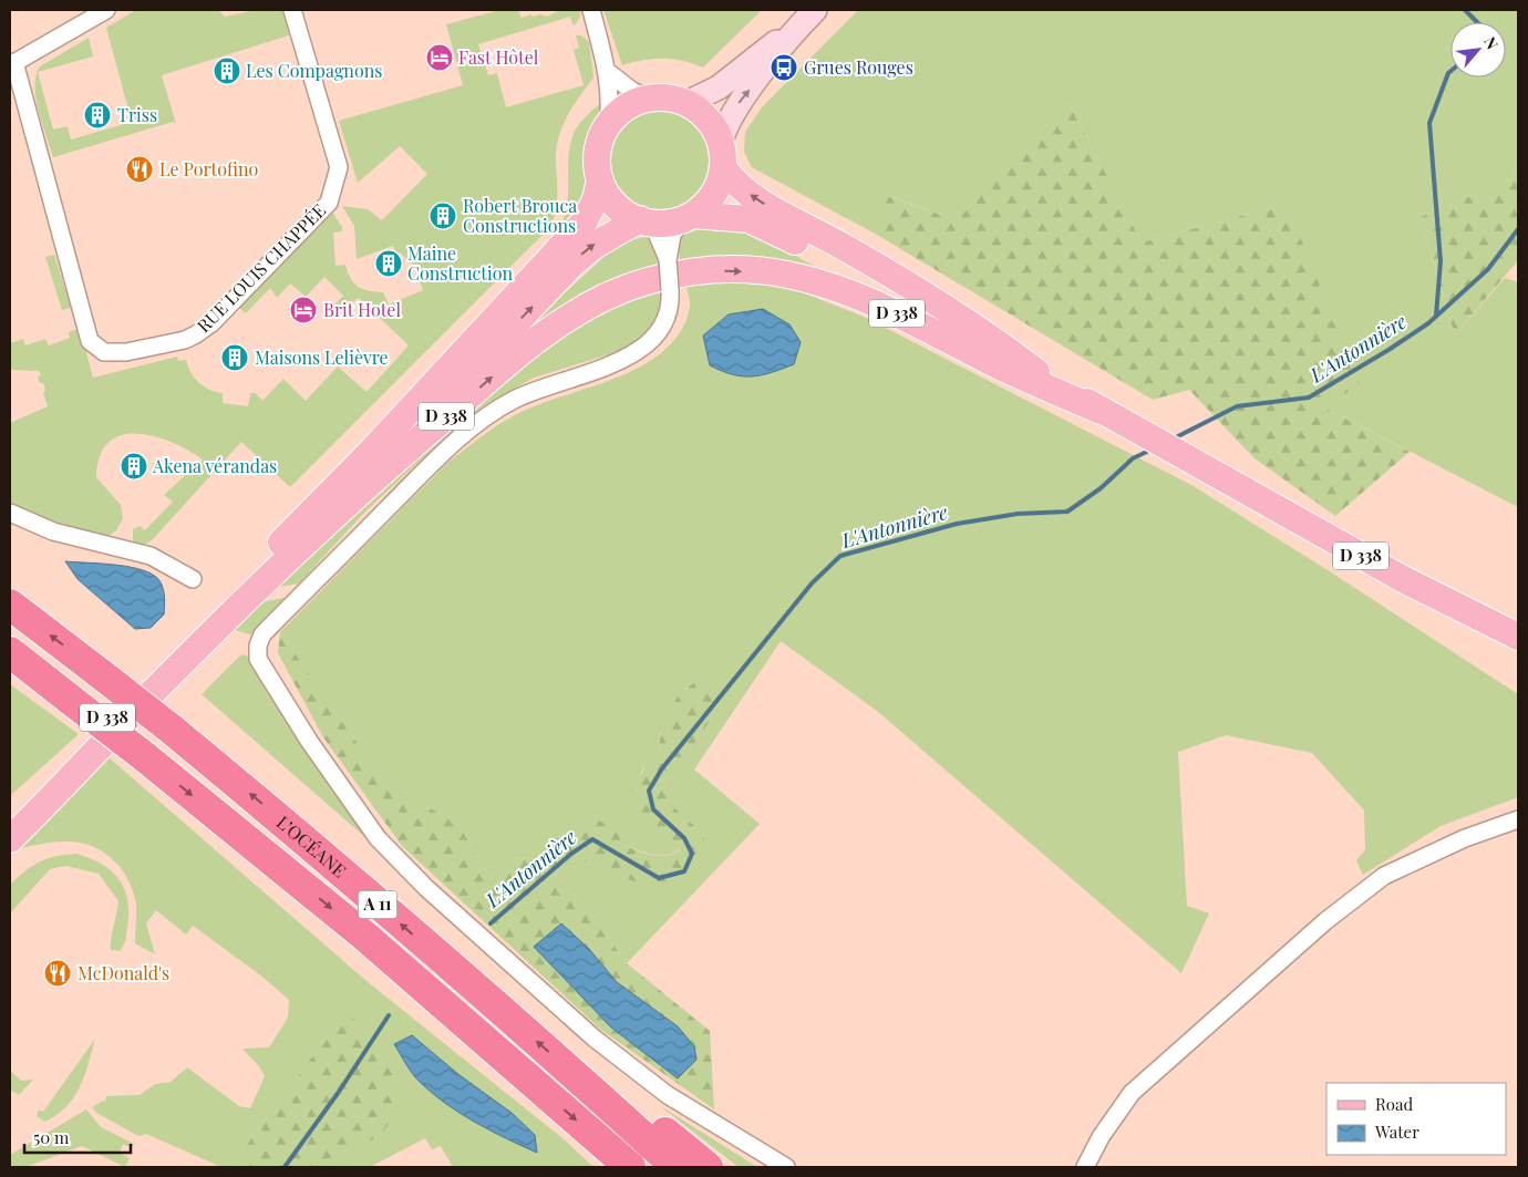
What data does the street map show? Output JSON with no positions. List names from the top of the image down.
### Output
{
  "streets": {
    "highway": ["L’OCÉANE", "A 11"],
    "main road": ["D 338"],
    "street": ["RUE LOUIS CHAPPÉE"]
  },
  "water": ["L'Antonnière"],
  "places": {
    "hotel": ["Fast Hôtel", "Brit Hotel"],
    "bus stop": ["Grues Rouges"],
    "building": [
      "Les Compagnons",
      "Triss",
      "Robert Brouca Constructions",
      "Maine Construction",
      "Maisons Lelièvre",
      "Akena vérandas"
    ],
    "restaurant": ["Le Portofino", "McDonald's"]
  },
  "legend": ["Road", "Water"],
  "scale_bar": "50 m",
  "north": "top right"
}
